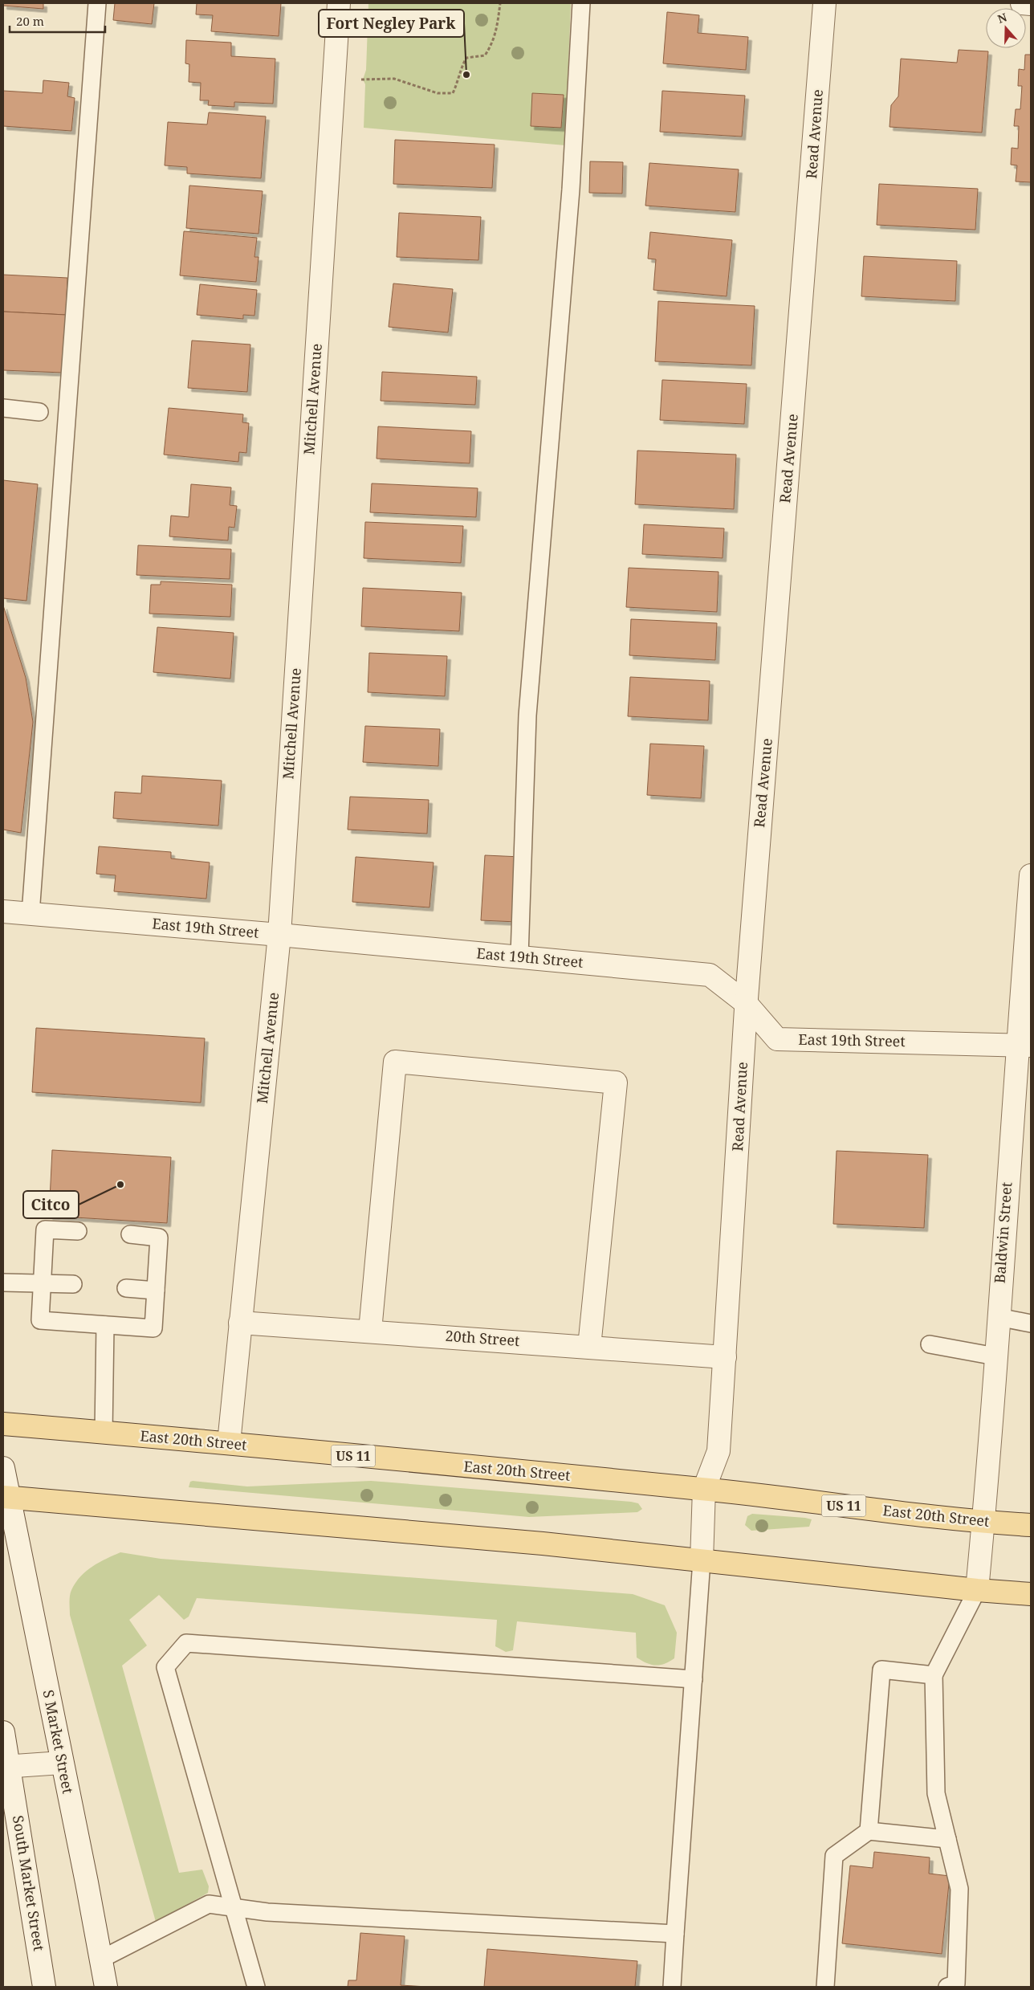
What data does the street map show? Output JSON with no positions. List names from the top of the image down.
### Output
{
  "streets": {
    "main road": ["East 20th Street", "US 11"],
    "street": [
      "Read Avenue",
      "Mitchell Avenue",
      "East 19th Street",
      "Baldwin Street",
      "20th Street",
      "S Market Street",
      "South Market Street"
    ]
  },
  "crossings": [
    ["Read Avenue", "East 19th Street"],
    ["Read Avenue", "20th Street"],
    ["Read Avenue", "East 20th Street"],
    ["Mitchell Avenue", "East 19th Street"],
    ["Mitchell Avenue", "20th Street"],
    ["Mitchell Avenue", "East 20th Street"],
    ["East 19th Street", "Baldwin Street"],
    ["Baldwin Street", "East 20th Street"]
  ],
  "places": ["Fort Negley Park", "Citco"],
  "scale_bar": "20 m",
  "north": "top"
}
